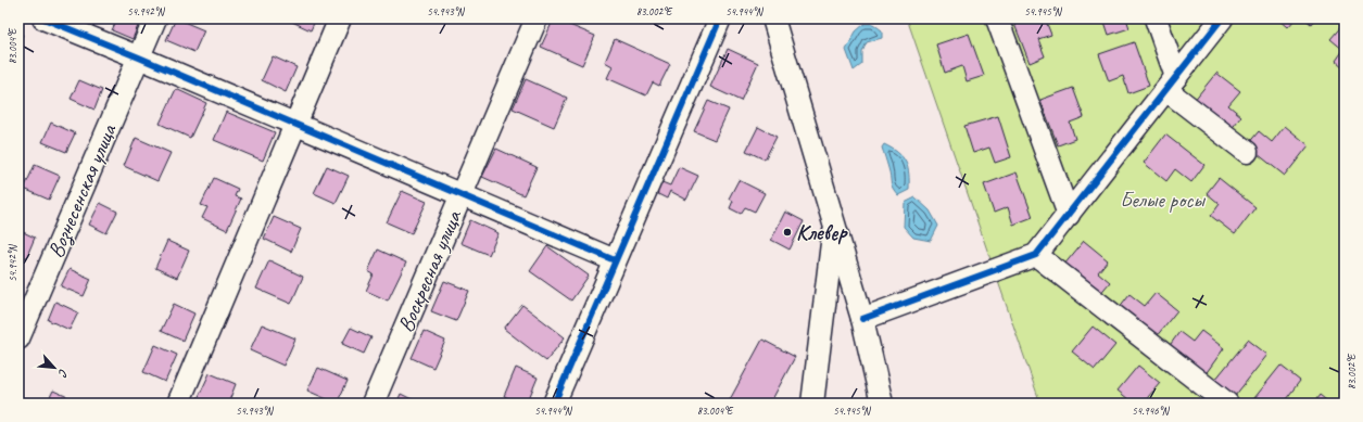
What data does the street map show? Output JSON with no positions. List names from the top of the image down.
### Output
{
  "streets": {
    "street": ["Вознесенская улица", "Воскресная улица"]
  },
  "parks": ["Белые росы"],
  "places": ["Клевер"],
  "north": "bottom right",
  "coordinates": [
    "54.942°N",
    "54.943°N",
    "83.002°E",
    "54.944°N",
    "54.945°N",
    "83.004°E",
    "54.946°N"
  ]
}
